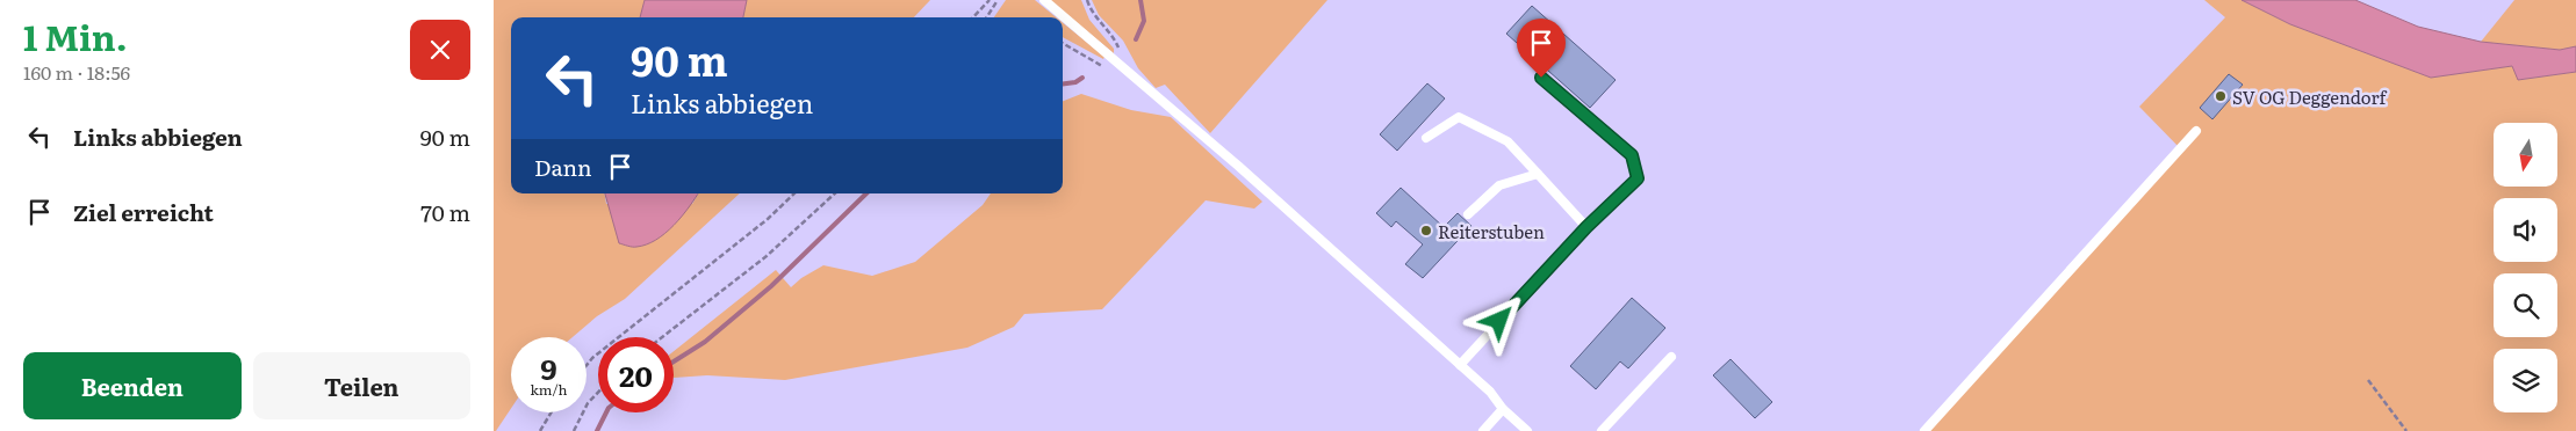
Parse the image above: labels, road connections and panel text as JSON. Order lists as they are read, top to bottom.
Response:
{
  "places": ["SV OG Deggendorf", "Reiterstuben"],
  "north": "bottom",
  "page": {
    "heading": ["1 Min.", "160 m · 18:56"],
    "turn": ["90 m", "Links abbiegen"],
    "list": [
      {
        "name": "Links abbiegen",
        "value": "90 m"
      },
      {
        "name": "Ziel erreicht",
        "value": "70 m"
      }
    ],
    "then": "Dann",
    "speed": "9 km/h",
    "limit": "20",
    "buttons": ["Beenden", "Teilen"]
  }
}
